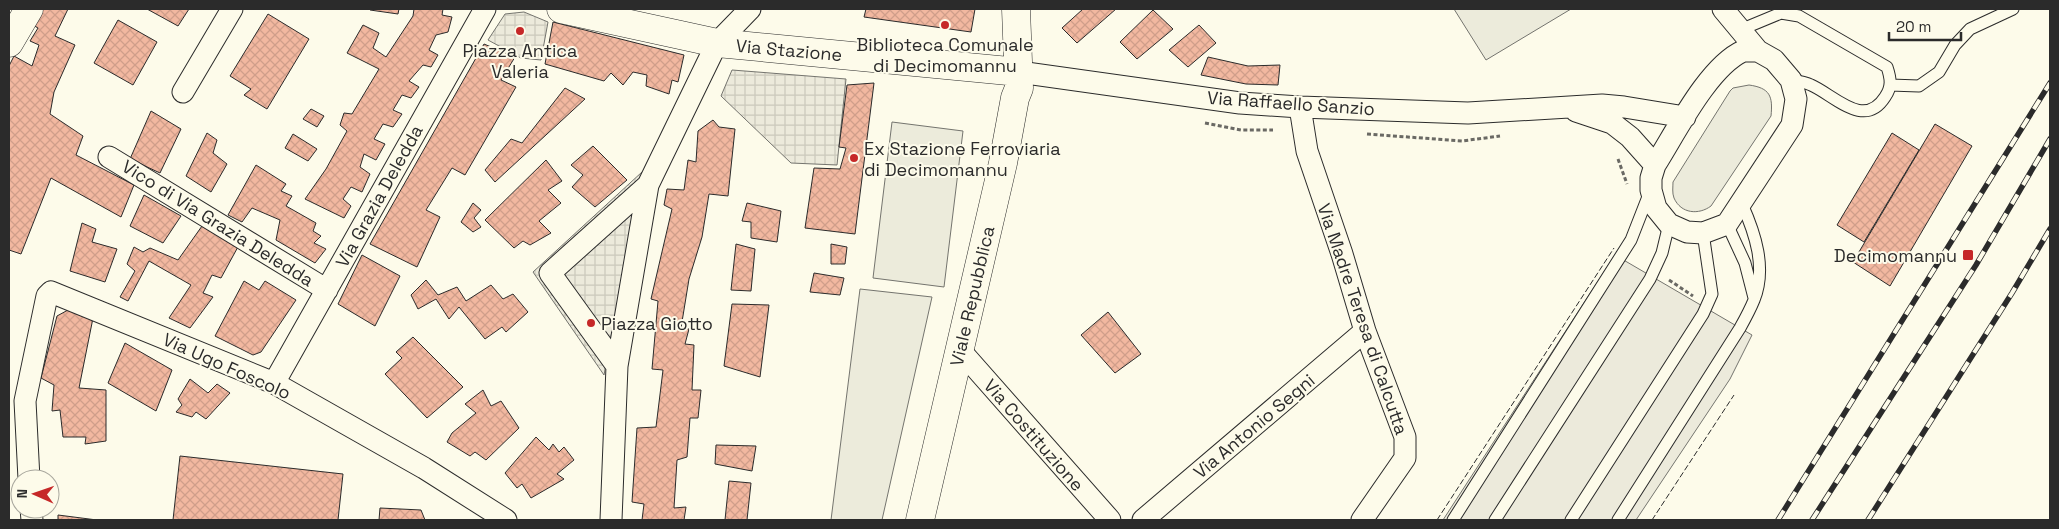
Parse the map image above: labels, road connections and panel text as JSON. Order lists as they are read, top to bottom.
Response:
{
  "streets": {
    "main road": ["Via Stazione", "Viale Repubblica"],
    "street": [
      "Via Raffaello Sanzio",
      "Via Grazia Deledda",
      "Vico di Via Grazia Deledda",
      "Via Madre Teresa di Calcutta",
      "Via Ugo Foscolo",
      "Via Antonio Segni",
      "Via Costituzione"
    ]
  },
  "crossings": [
    ["Via Stazione", "Via Raffaello Sanzio"],
    ["Via Stazione", "Viale Repubblica"],
    ["Via Raffaello Sanzio", "Viale Repubblica"],
    ["Via Raffaello Sanzio", "Via Madre Teresa di Calcutta"],
    ["Via Grazia Deledda", "Vico di Via Grazia Deledda"],
    ["Via Grazia Deledda", "Via Ugo Foscolo"],
    ["Viale Repubblica", "Via Costituzione"],
    ["Via Madre Teresa di Calcutta", "Via Antonio Segni"]
  ],
  "places": {
    "other": [
      "Biblioteca Comunale di Decimomannu",
      "Piazza Antica Valeria",
      "Ex Stazione Ferroviaria di Decimomannu",
      "Piazza Giotto"
    ],
    "transit": ["Decimomannu"]
  },
  "scale_bar": "20 m",
  "north": "left"
}
